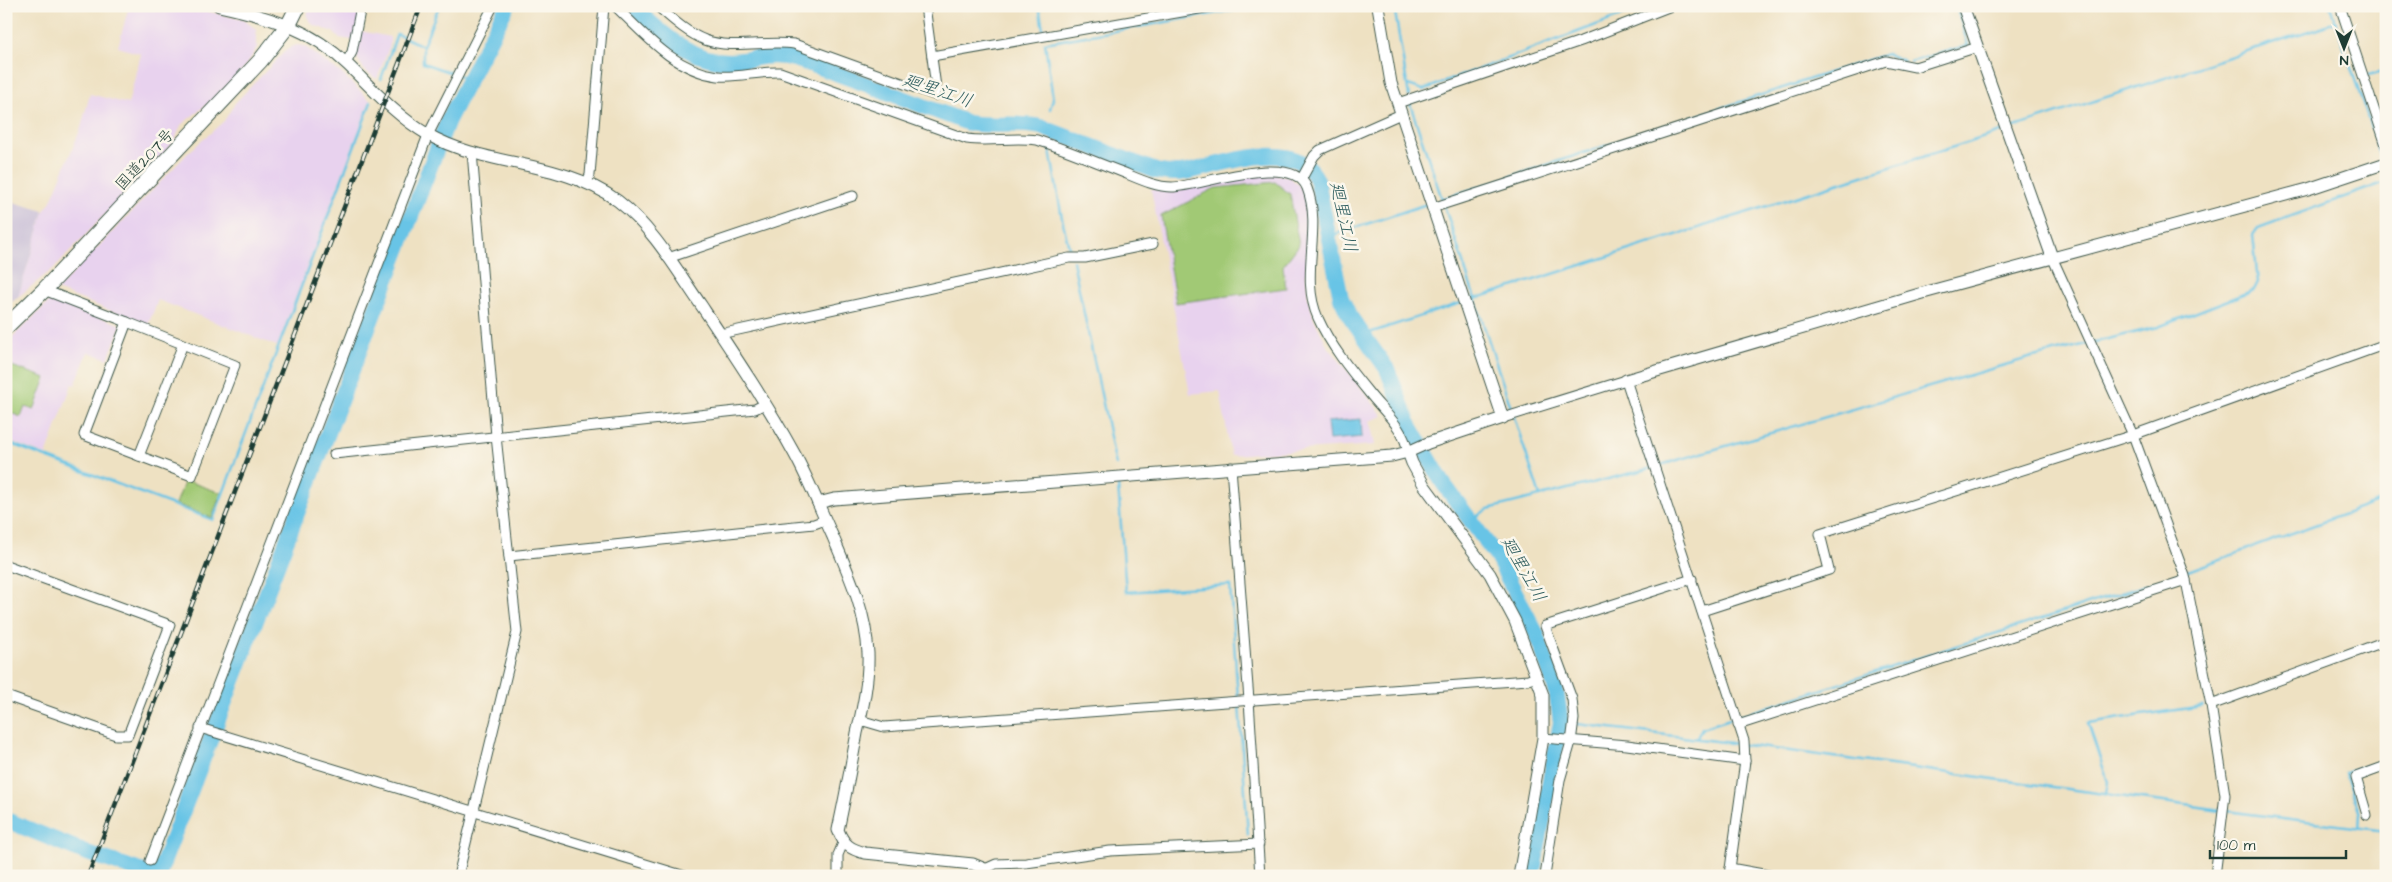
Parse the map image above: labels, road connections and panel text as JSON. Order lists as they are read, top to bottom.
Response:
{
  "streets": {
    "highway": ["国道207号"]
  },
  "water": ["廻里江川"],
  "scale_bar": "100 m",
  "north": "bottom"
}
